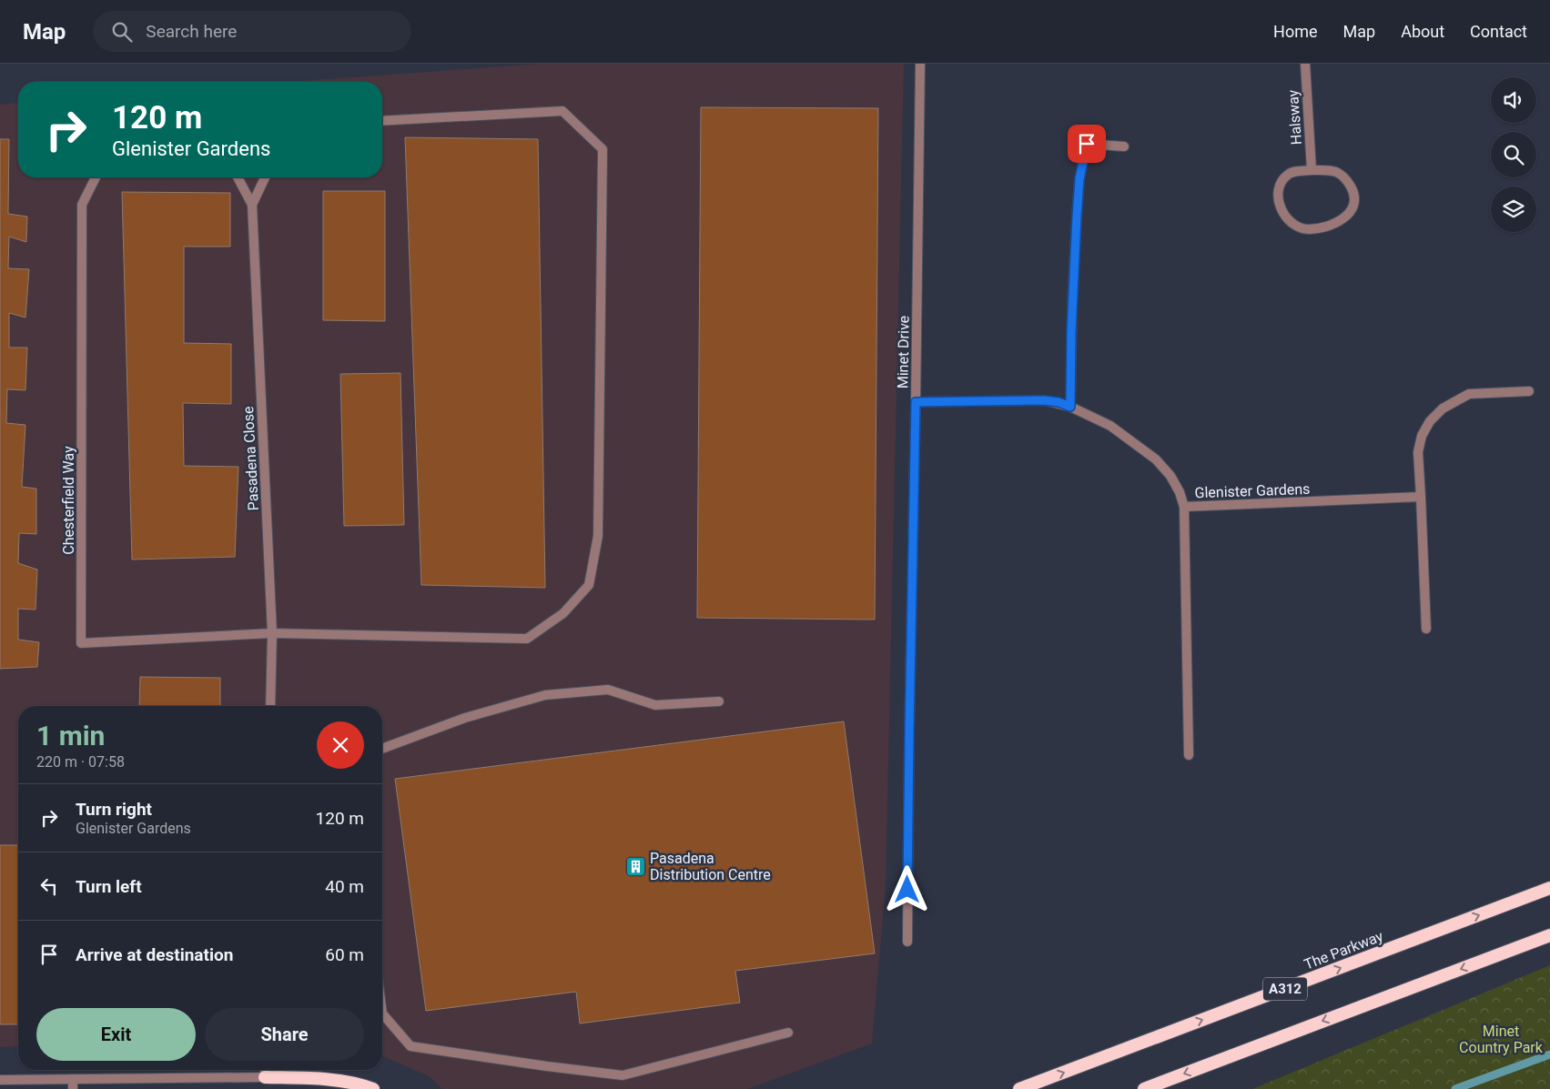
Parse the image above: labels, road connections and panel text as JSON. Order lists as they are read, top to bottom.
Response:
{
  "streets": {
    "highway": ["The Parkway", "A312"],
    "street": [
      "Halsway",
      "Minet Drive",
      "Pasadena Close",
      "Glenister Gardens",
      "Chesterfield Way"
    ]
  },
  "crossings": [
    ["Minet Drive", "Glenister Gardens"],
    ["Pasadena Close", "Chesterfield Way"]
  ],
  "parks": ["Minet Country Park"],
  "places": {
    "building": ["Pasadena Distribution Centre"]
  },
  "page": {
    "header": "Map",
    "search": "Search here",
    "nav": [
      "Home",
      "Map",
      "About",
      "Contact"
    ],
    "turn": ["120 m", "Glenister Gardens"],
    "heading": ["1 min", "220 m · 07:58"],
    "list": [
      {
        "name": "Turn right",
        "note": "Glenister Gardens",
        "value": "120 m"
      },
      {
        "name": "Turn left",
        "value": "40 m"
      },
      {
        "name": "Arrive at destination",
        "value": "60 m"
      }
    ],
    "buttons": ["Exit", "Share"]
  }
}
